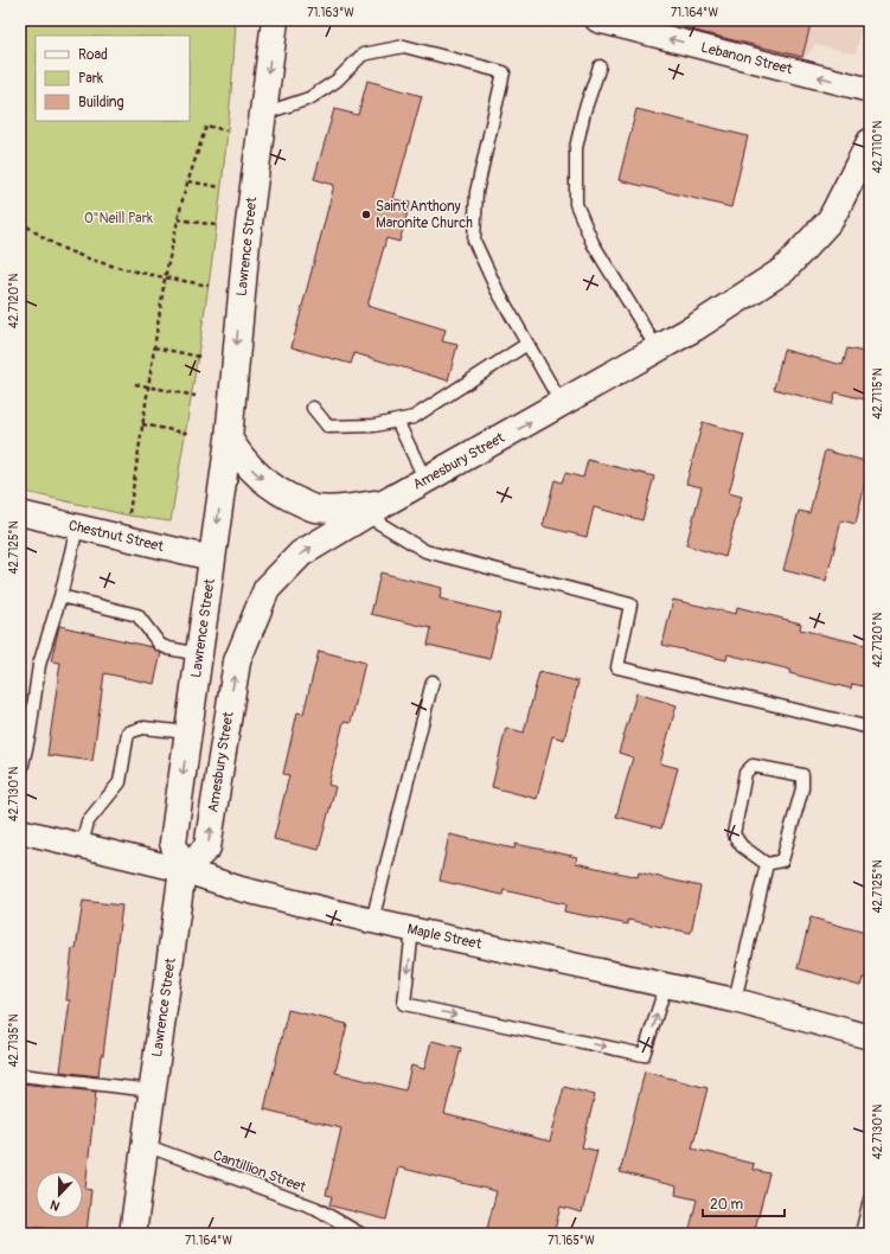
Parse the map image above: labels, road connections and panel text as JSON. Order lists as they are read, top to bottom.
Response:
{
  "streets": {
    "main road": ["Lawrence Street", "Amesbury Street"],
    "street": ["Lebanon Street", "Chestnut Street", "Maple Street"],
    "lane": ["Cantillion Street"]
  },
  "crossings": [
    ["Lawrence Street", "Amesbury Street"],
    ["Lawrence Street", "Chestnut Street"],
    ["Lawrence Street", "Maple Street"],
    ["Lawrence Street", "Cantillion Street"],
    ["Amesbury Street", "Maple Street"]
  ],
  "one_way": ["Lebanon Street", "Lawrence Street", "Amesbury Street"],
  "parks": ["O\"Neill Park"],
  "places": ["Saint Anthony Maronite Church"],
  "legend": ["Road", "Park", "Building"],
  "scale_bar": "20 m",
  "north": "bottom",
  "coordinates": [
    "71.163°W",
    "71.164°W",
    "42.7110°N",
    "42.7120°N",
    "42.7115°N",
    "42.7125°N",
    "42.7130°N",
    "42.7135°N",
    "71.165°W"
  ]
}
